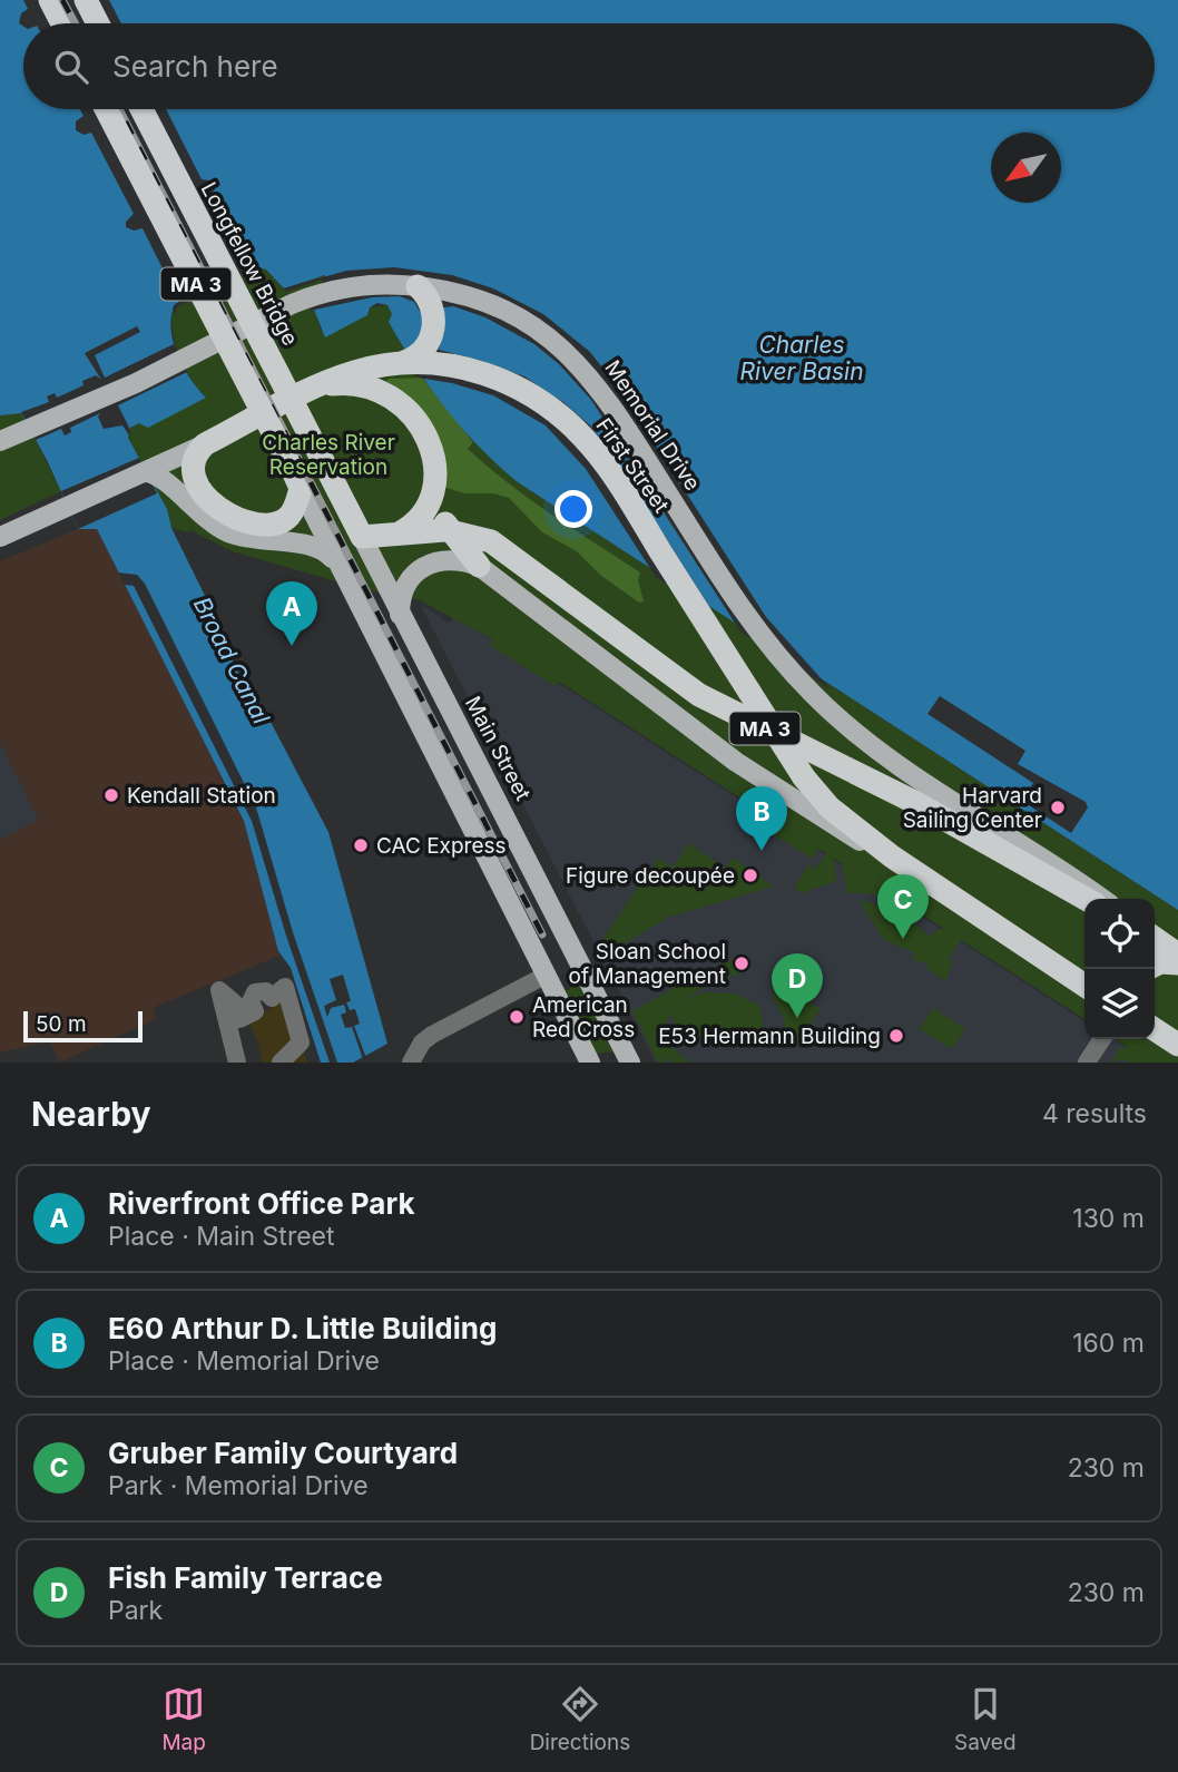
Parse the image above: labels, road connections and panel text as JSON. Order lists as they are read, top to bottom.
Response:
{
  "streets": {
    "highway": [
      "Longfellow Bridge",
      "MA 3",
      "First Street",
      "Main Street"
    ],
    "main road": ["Memorial Drive"]
  },
  "crossings": [
    ["Longfellow Bridge", "Main Street"],
    ["MA 3", "First Street"],
    ["MA 3", "Main Street"]
  ],
  "water": ["Charles River Basin", "Broad Canal"],
  "parks": ["Charles River Reservation"],
  "places": [
    "Kendall Station",
    "Harvard Sailing Center",
    "CAC Express",
    "Figure decoupée",
    "Sloan School of Management",
    "American Red Cross",
    "E53 Hermann Building"
  ],
  "scale_bar": "50 m",
  "north": "bottom left",
  "page": {
    "search": "Search here",
    "pins": [
      "A",
      "B",
      "C",
      "D"
    ],
    "scale": "50 m",
    "heading": ["Nearby", "4 results"],
    "list": [
      {
        "mark": "A",
        "name": "Riverfront Office Park",
        "note": "Place · Main Street",
        "value": "130 m"
      },
      {
        "mark": "B",
        "name": "E60 Arthur D. Little Building",
        "note": "Place · Memorial Drive",
        "value": "160 m"
      },
      {
        "mark": "C",
        "name": "Gruber Family Courtyard",
        "note": "Park · Memorial Drive",
        "value": "230 m"
      },
      {
        "mark": "D",
        "name": "Fish Family Terrace",
        "note": "Park",
        "value": "230 m"
      }
    ],
    "nav": ["Map", "Directions", "Saved"]
  }
}
